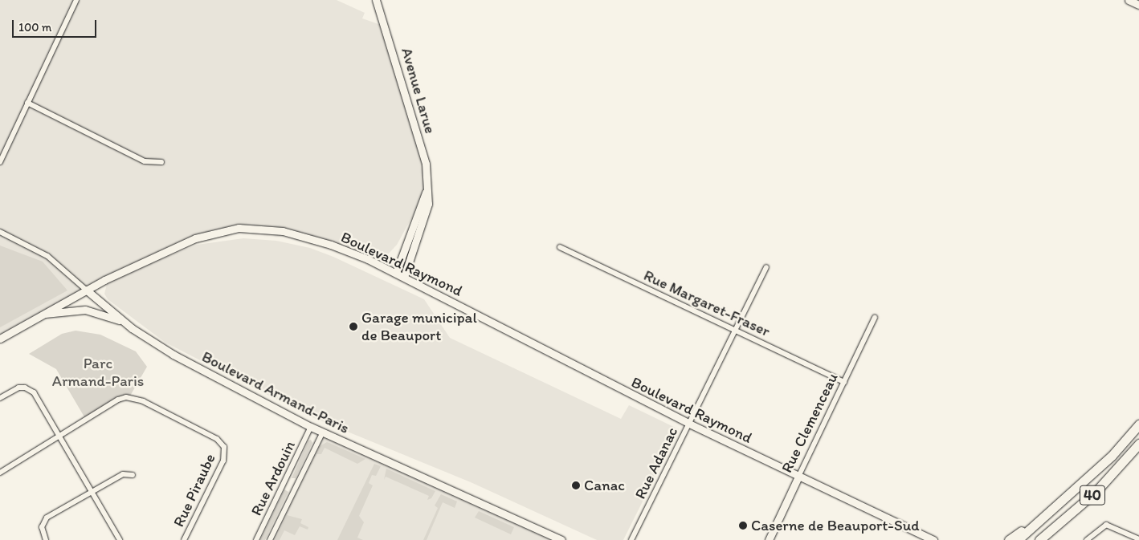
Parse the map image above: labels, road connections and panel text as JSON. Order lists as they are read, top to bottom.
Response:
{
  "streets": {
    "highway": ["40"],
    "street": [
      "Avenue Larue",
      "Boulevard Raymond",
      "Rue Margaret-Fraser",
      "Boulevard Armand-Paris",
      "Rue Clemenceau",
      "Rue Adanac",
      "Rue Ardouin",
      "Rue Piraube"
    ]
  },
  "crossings": [
    ["Avenue Larue", "Boulevard Raymond"],
    ["Boulevard Raymond", "Boulevard Armand-Paris"],
    ["Boulevard Raymond", "Rue Clemenceau"],
    ["Boulevard Raymond", "Rue Adanac"],
    ["Rue Margaret-Fraser", "Rue Clemenceau"],
    ["Rue Margaret-Fraser", "Rue Adanac"],
    ["Boulevard Armand-Paris", "Rue Ardouin"]
  ],
  "parks": ["Parc Armand-Paris"],
  "places": ["Garage municipal de Beauport", "Canac", "Caserne de Beauport-Sud"],
  "scale_bar": "100 m"
}
